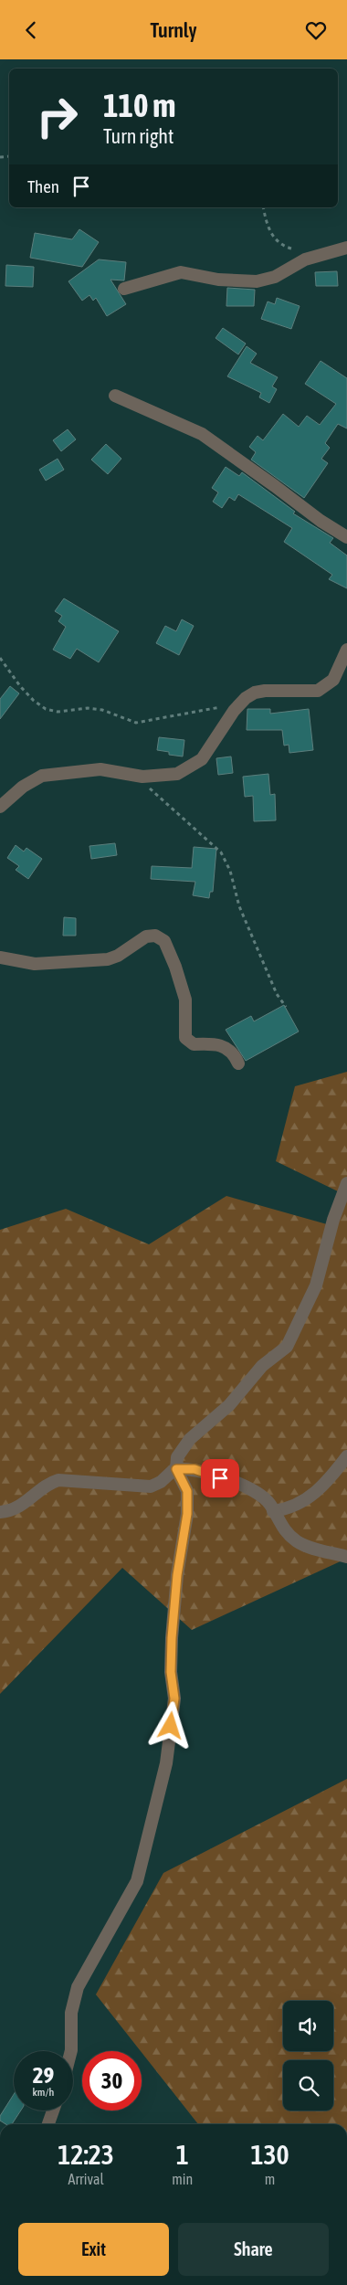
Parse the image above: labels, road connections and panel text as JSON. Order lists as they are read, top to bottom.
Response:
{
  "page": {
    "header": "Turnly",
    "turn": ["110 m", "Turn right"],
    "then": "Then",
    "speed": "29 km/h",
    "limit": "30",
    "eta": [
      "12:23",
      "Arrival",
      "1",
      "min",
      "130",
      "m"
    ],
    "buttons": ["Exit", "Share"]
  }
}
